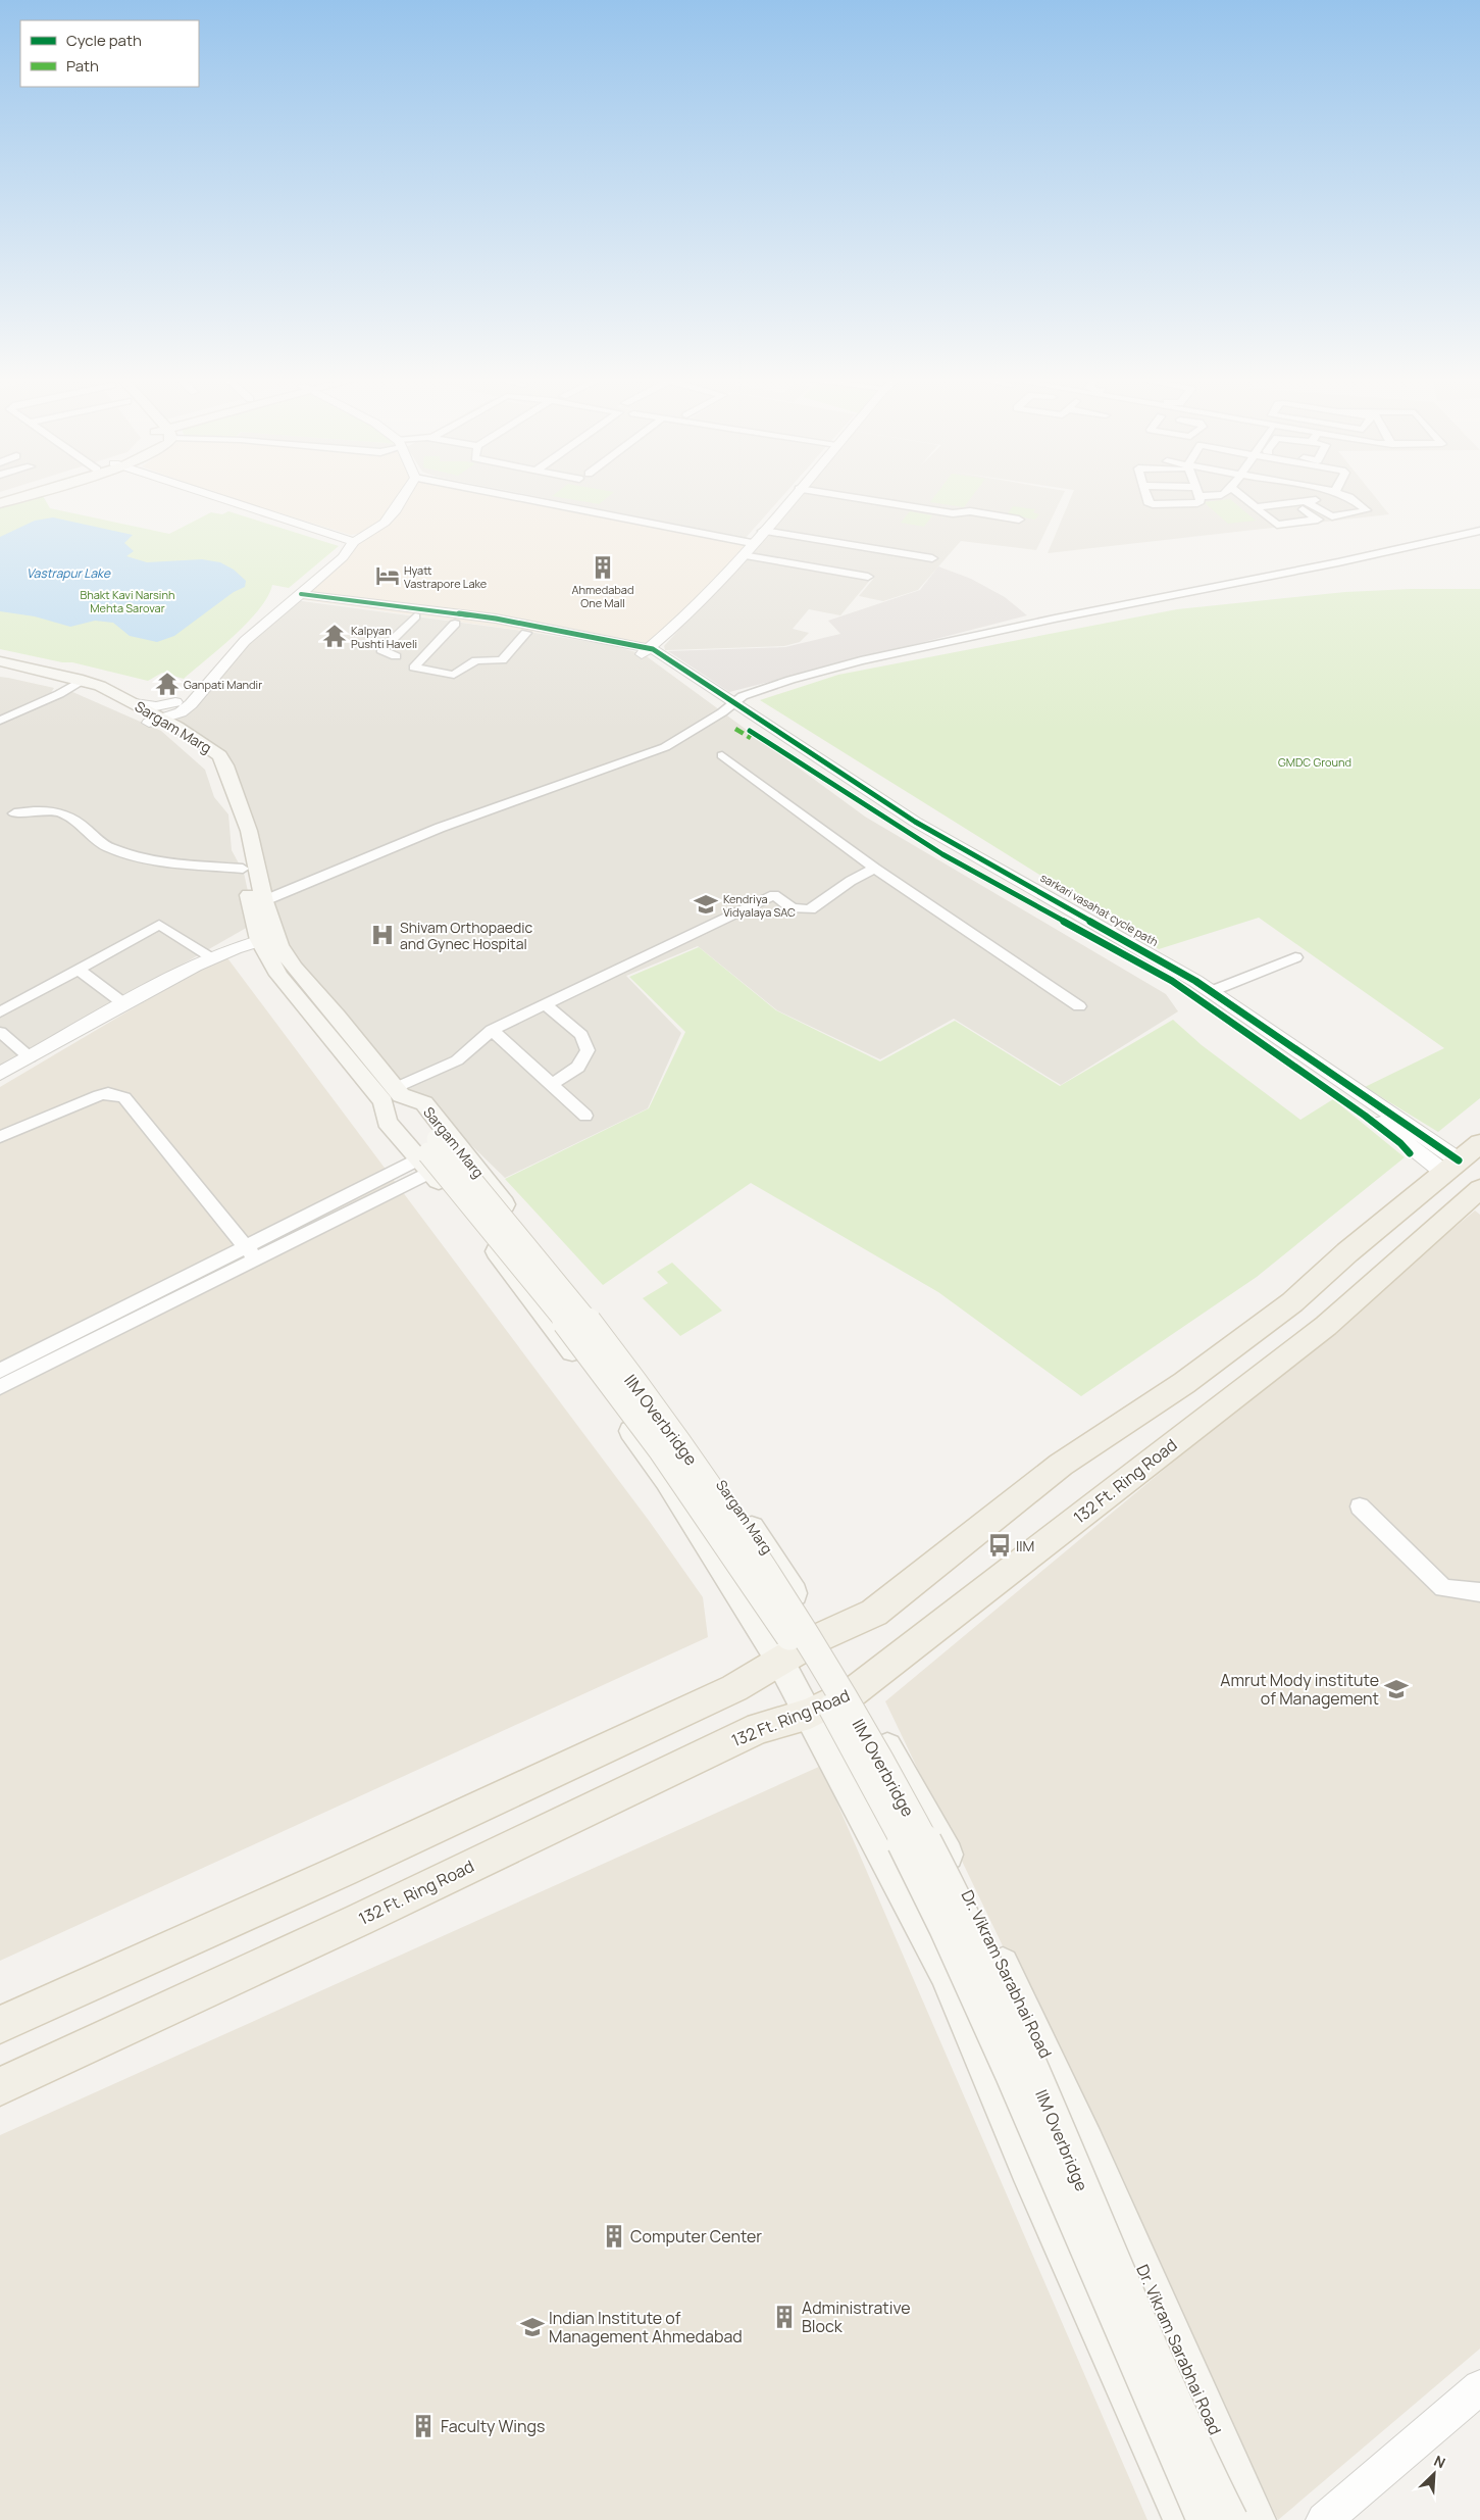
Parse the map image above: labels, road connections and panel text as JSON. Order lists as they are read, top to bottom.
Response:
{
  "streets": {
    "main road": [
      "Sargam Marg",
      "IIM Overbridge",
      "132 Ft. Ring Road",
      "Dr. Vikram Sarabhai Road"
    ],
    "cycle path": ["sarkari vasahat cycle path"]
  },
  "crossings": [
    ["Sargam Marg", "IIM Overbridge"],
    ["Sargam Marg", "Dr. Vikram Sarabhai Road"],
    ["132 Ft. Ring Road", "Dr. Vikram Sarabhai Road"]
  ],
  "water": ["Vastrapur Lake"],
  "parks": ["Bhakt Kavi Narsinh Mehta Sarovar", "GMDC Ground"],
  "places": {
    "building": [
      "Ahmedabad One Mall",
      "Computer Center",
      "Administrative Block",
      "Faculty Wings"
    ],
    "hotel": ["Hyatt Vastrapore Lake"],
    "temple": ["Kalpyan Pushti Haveli", "Ganpati Mandir"],
    "school or university": ["Kendriya Vidyalaya SAC", "Amrut Mody institute of Management", "Indian Institute of Management Ahmedabad"],
    "hospital": ["Shivam Orthopaedic and Gynec Hospital"],
    "bus stop": ["IIM"]
  },
  "legend": ["Cycle path", "Path"],
  "north": "top right"
}
